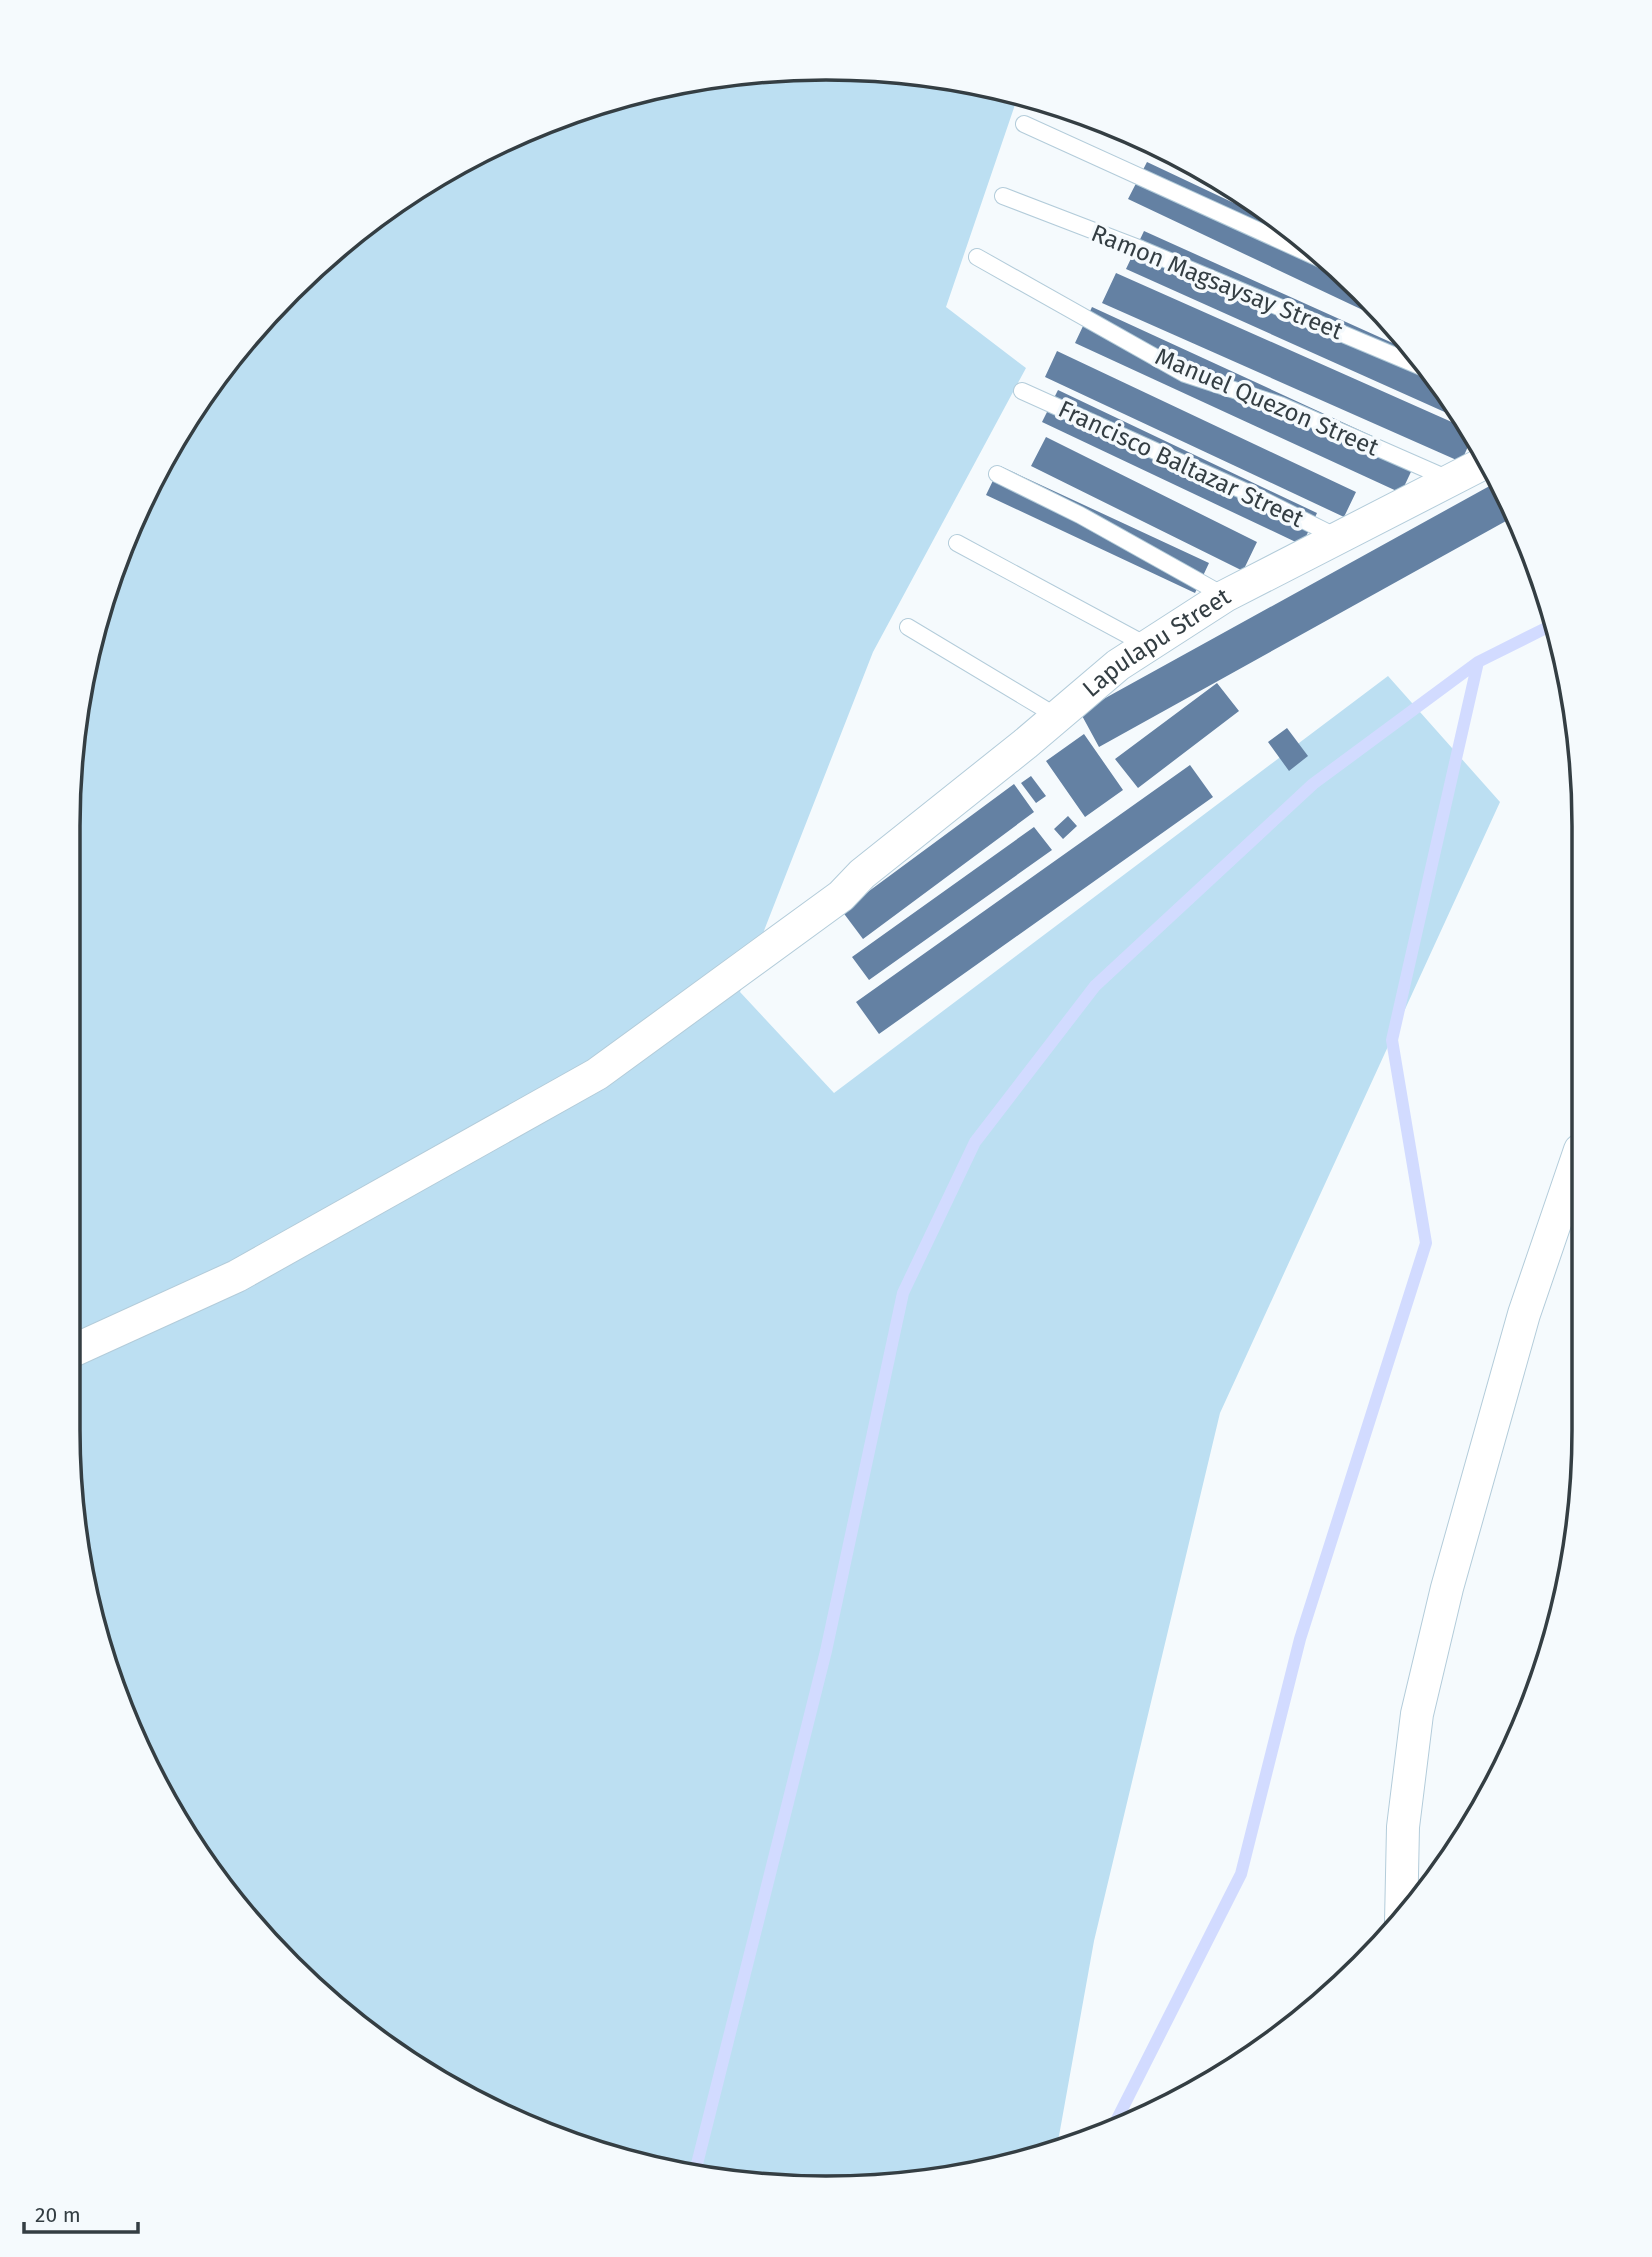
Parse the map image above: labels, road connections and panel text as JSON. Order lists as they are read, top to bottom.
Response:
{
  "streets": {
    "street": ["Lapulapu Street"],
    "lane": ["Ramon Magsaysay Street", "Manuel Quezon Street", "Francisco Baltazar Street"]
  },
  "crossings": [
    ["Manuel Quezon Street", "Lapulapu Street"],
    ["Francisco Baltazar Street", "Lapulapu Street"]
  ],
  "scale_bar": "20 m"
}
